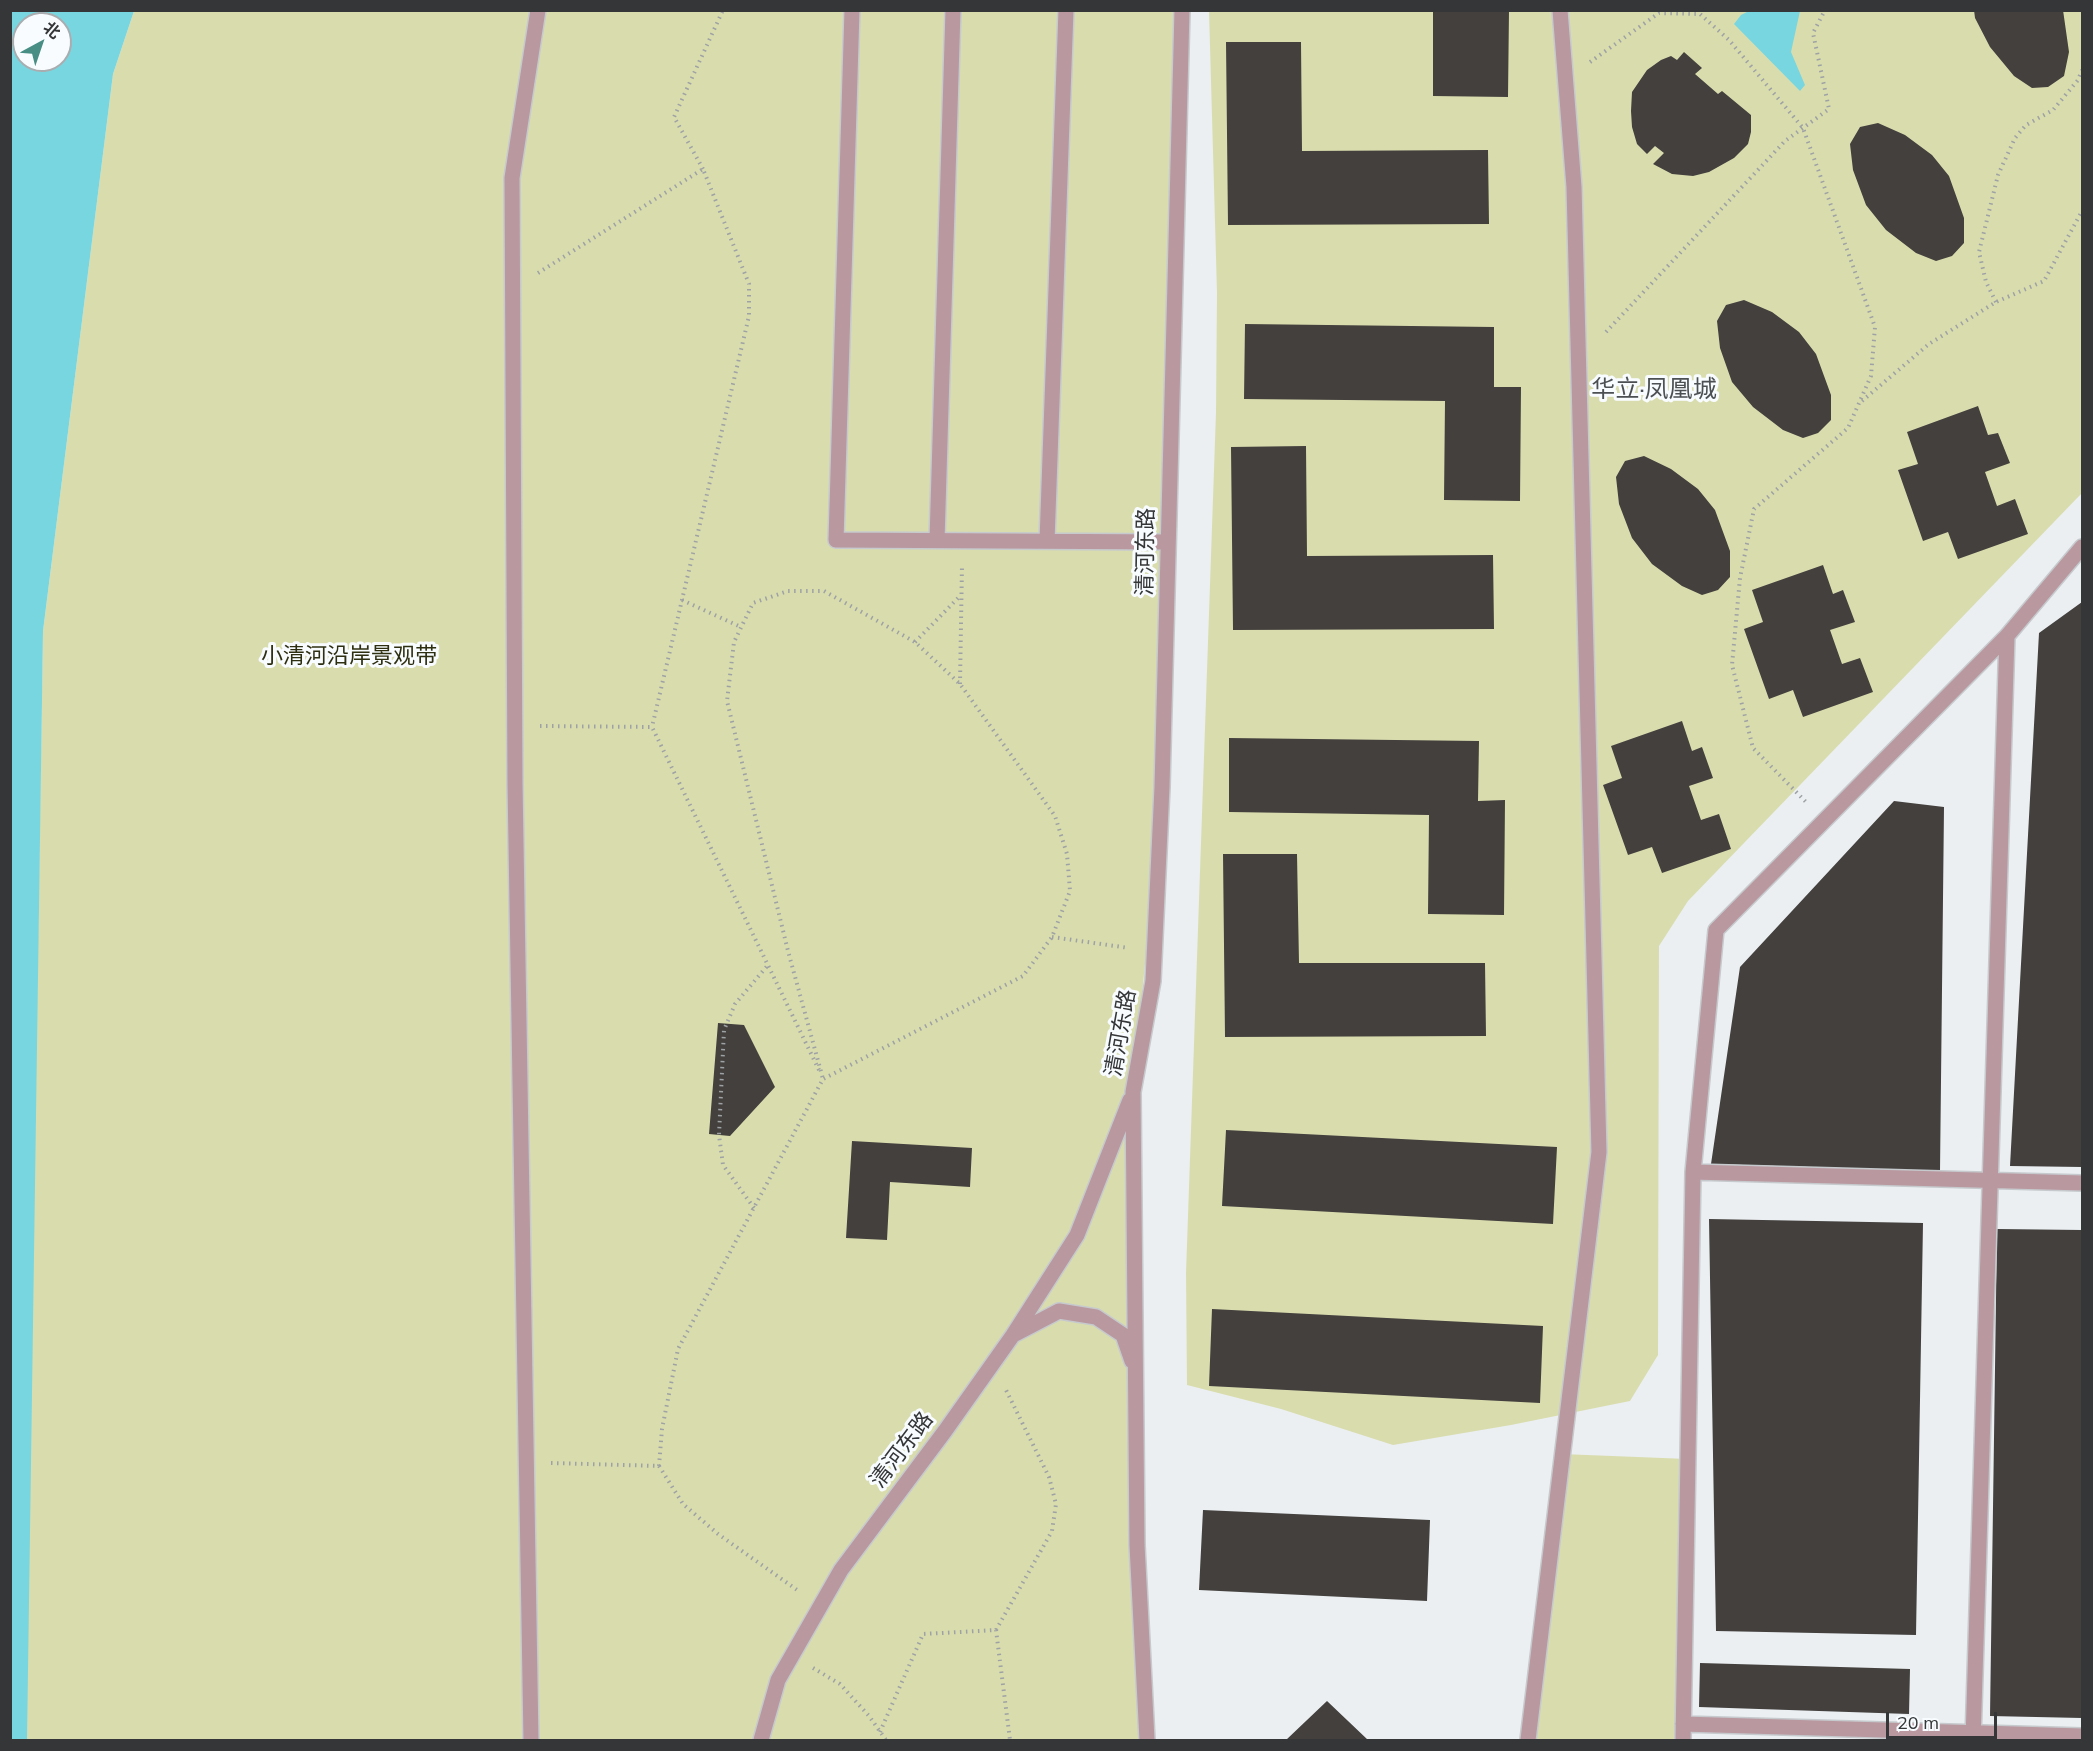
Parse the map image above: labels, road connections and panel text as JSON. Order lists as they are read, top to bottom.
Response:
{
  "streets": {
    "street": ["清河东路"]
  },
  "districts": ["华立·凤凰城"],
  "parks": ["小清河沿岸景观带"],
  "scale_bar": "20 m",
  "north": "top right"
}
